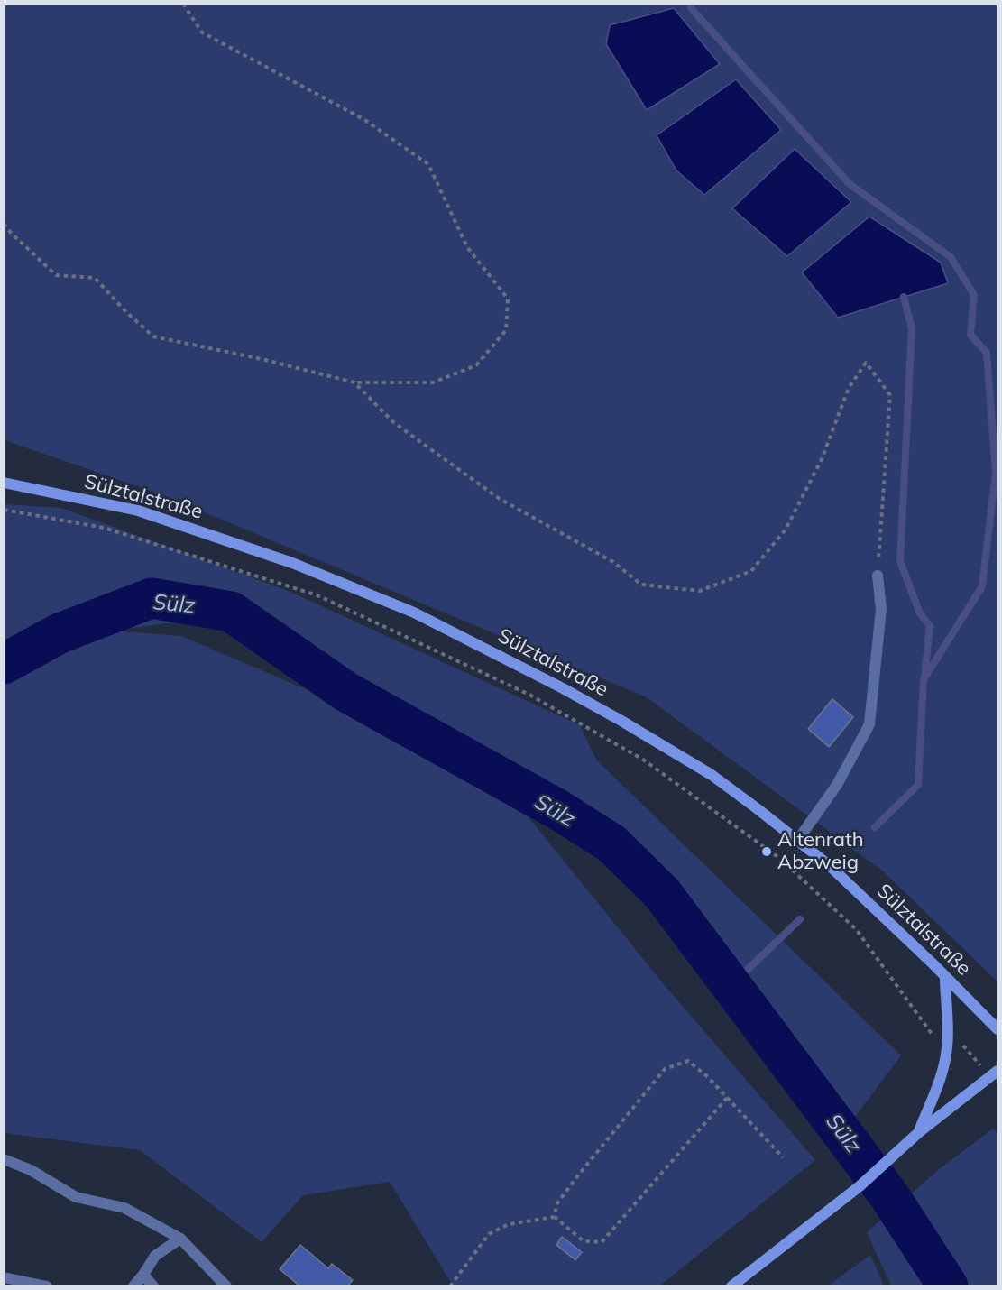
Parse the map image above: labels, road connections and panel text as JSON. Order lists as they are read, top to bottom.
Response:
{
  "streets": {
    "main road": ["Sülztalstraße"]
  },
  "water": ["Sülz"],
  "places": ["Altenrath Abzweig"]
}
